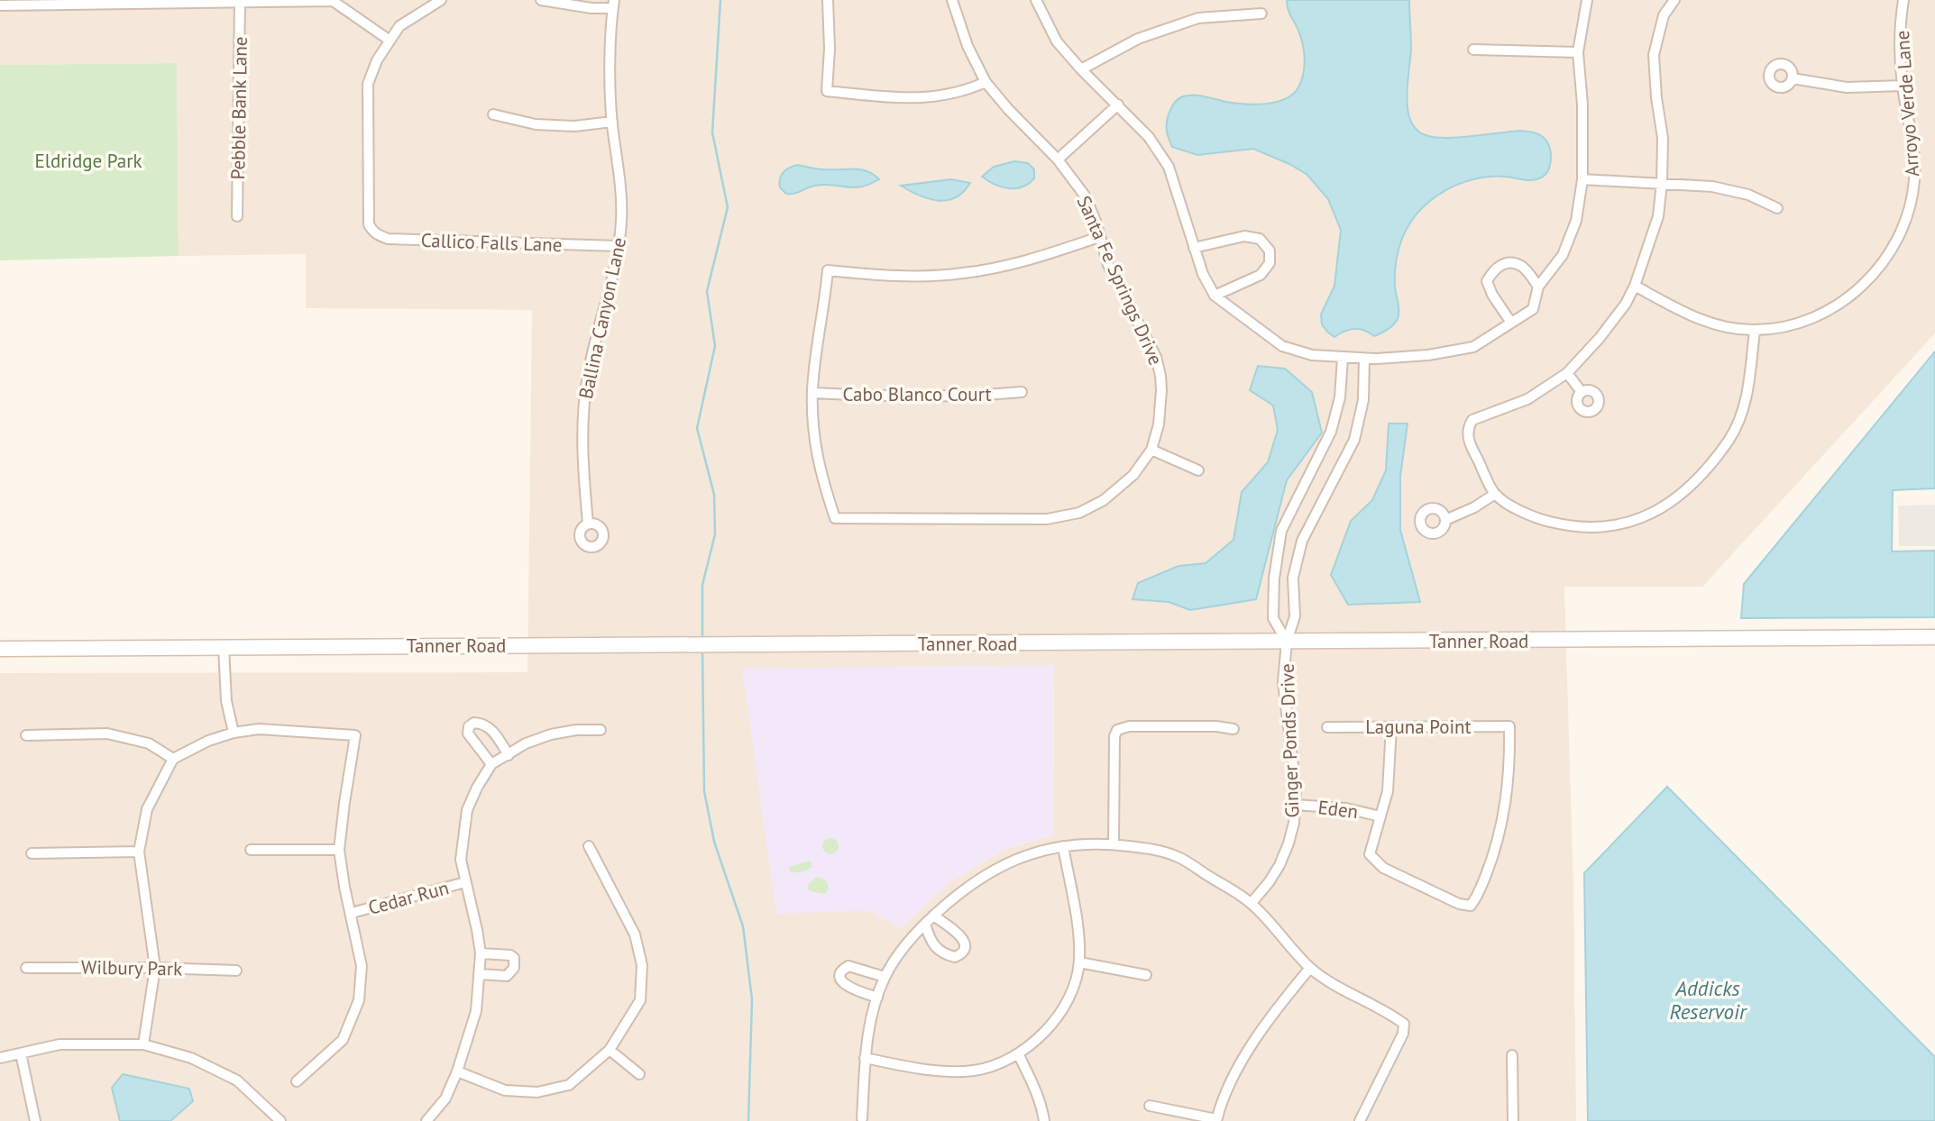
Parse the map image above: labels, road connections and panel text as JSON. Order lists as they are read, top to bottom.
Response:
{
  "streets": {
    "main road": ["Tanner Road"],
    "street": [
      "Arroyo Verde Lane",
      "Pebble Bank Lane",
      "Callico Falls Lane",
      "Santa Fe Springs Drive",
      "Ballina Canyon Lane",
      "Cabo Blanco Court",
      "Laguna Point",
      "Ginger Ponds Drive",
      "Eden",
      "Cedar Run",
      "Wilbury Park"
    ]
  },
  "crossings": [
    ["Callico Falls Lane", "Ballina Canyon Lane"],
    ["Santa Fe Springs Drive", "Cabo Blanco Court"],
    ["Tanner Road", "Ginger Ponds Drive"],
    ["Laguna Point", "Eden"],
    ["Ginger Ponds Drive", "Eden"]
  ],
  "water": ["Addicks Reservoir"],
  "parks": ["Eldridge Park"]
}
